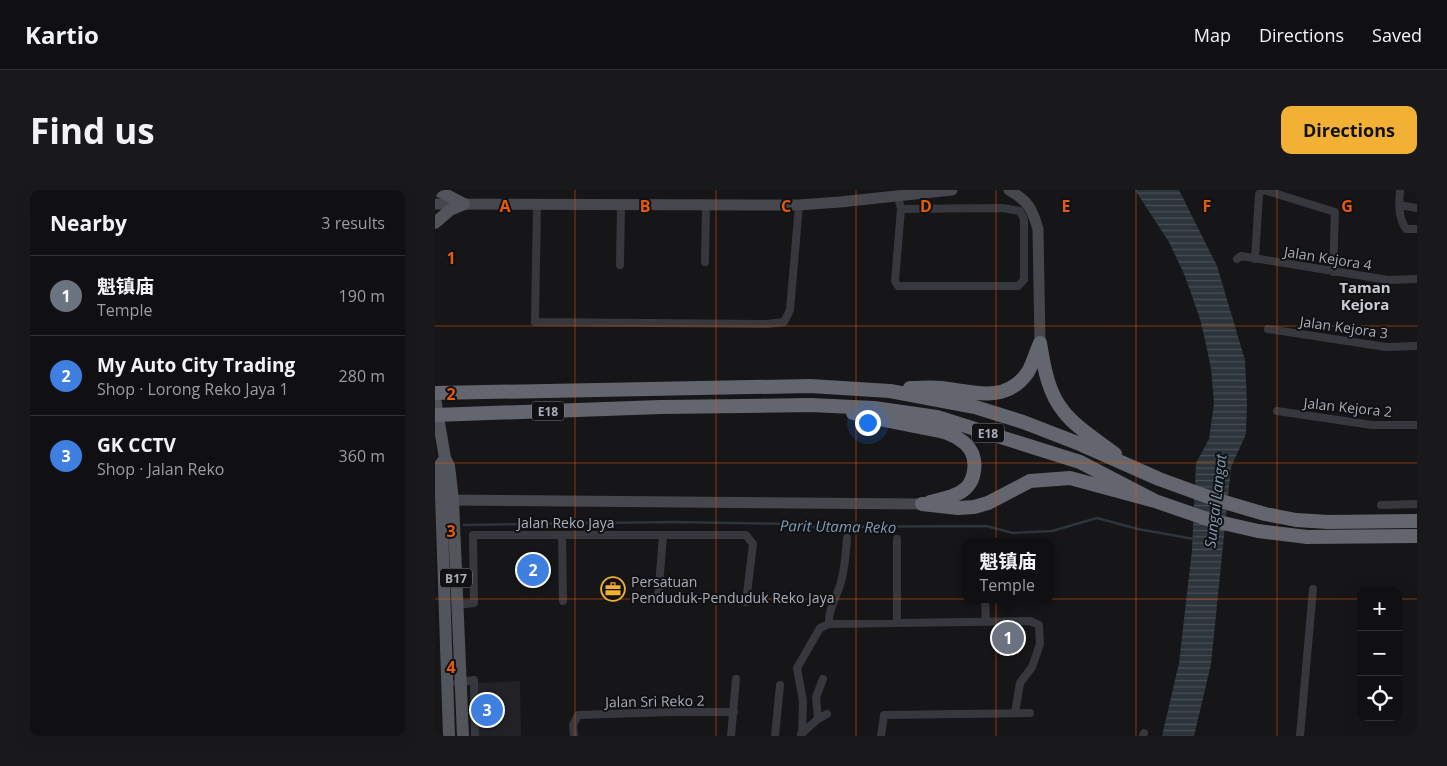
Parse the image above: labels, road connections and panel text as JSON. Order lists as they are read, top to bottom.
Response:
{
  "streets": {
    "highway": ["E18"],
    "main road": ["B17"],
    "street": [
      "Jalan Kejora 4",
      "Jalan Kejora 3",
      "Jalan Kejora 2",
      "Jalan Reko Jaya",
      "Jalan Sri Reko 2"
    ]
  },
  "crossings": [
    ["Jalan Reko Jaya", "B17"]
  ],
  "districts": ["Taman Kejora"],
  "water": ["Sungai Langat", "Parit Utama Reko"],
  "places": {
    "office": ["Persatuan Penduduk-Penduduk Reko Jaya"]
  },
  "page": {
    "header": "Kartio",
    "nav": ["Map", "Directions", "Saved"],
    "buttons": "Directions",
    "title": "Find us",
    "heading": ["Nearby", "3 results"],
    "list": [
      {
        "mark": "1",
        "name": "魁镇庙",
        "note": "Temple",
        "value": "190 m"
      },
      {
        "mark": "2",
        "name": "My Auto City Trading",
        "note": "Shop · Lorong Reko Jaya 1",
        "value": "280 m"
      },
      {
        "mark": "3",
        "name": "GK CCTV",
        "note": "Shop · Jalan Reko",
        "value": "360 m"
      }
    ],
    "popup": ["魁镇庙", "Temple"],
    "pins": ["2", "1", "3"],
    "map_buttons": ["+", "−"]
  },
  "grid": {
    "columns": [
      "A",
      "B",
      "C",
      "D",
      "E",
      "F",
      "G"
    ],
    "rows": [
      "1",
      "2",
      "3",
      "4"
    ]
  }
}
